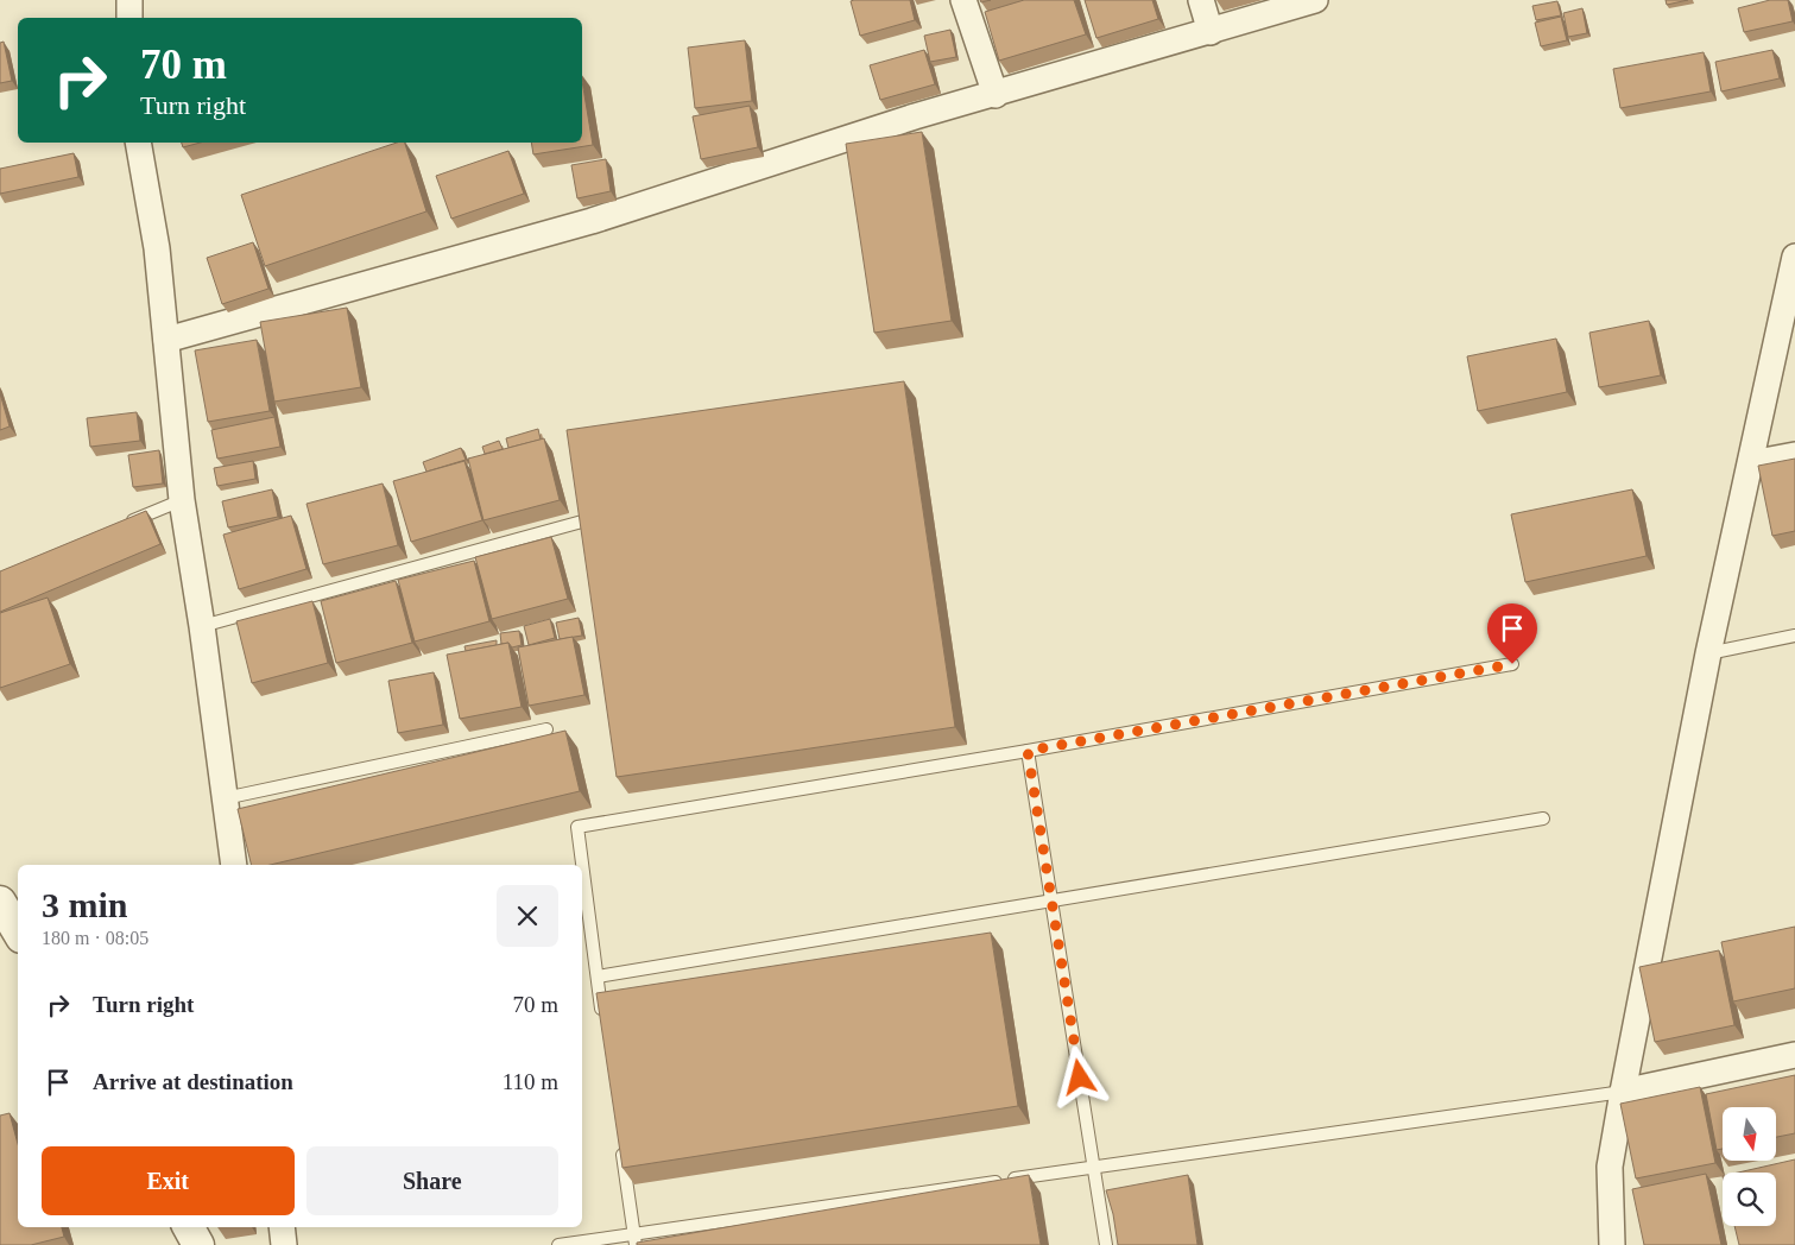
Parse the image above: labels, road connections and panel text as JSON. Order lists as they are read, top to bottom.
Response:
{
  "north": "bottom",
  "page": {
    "turn": ["70 m", "Turn right"],
    "heading": ["3 min", "180 m · 08:05"],
    "list": [
      {
        "name": "Turn right",
        "value": "70 m"
      },
      {
        "name": "Arrive at destination",
        "value": "110 m"
      }
    ],
    "buttons": ["Exit", "Share"]
  }
}
